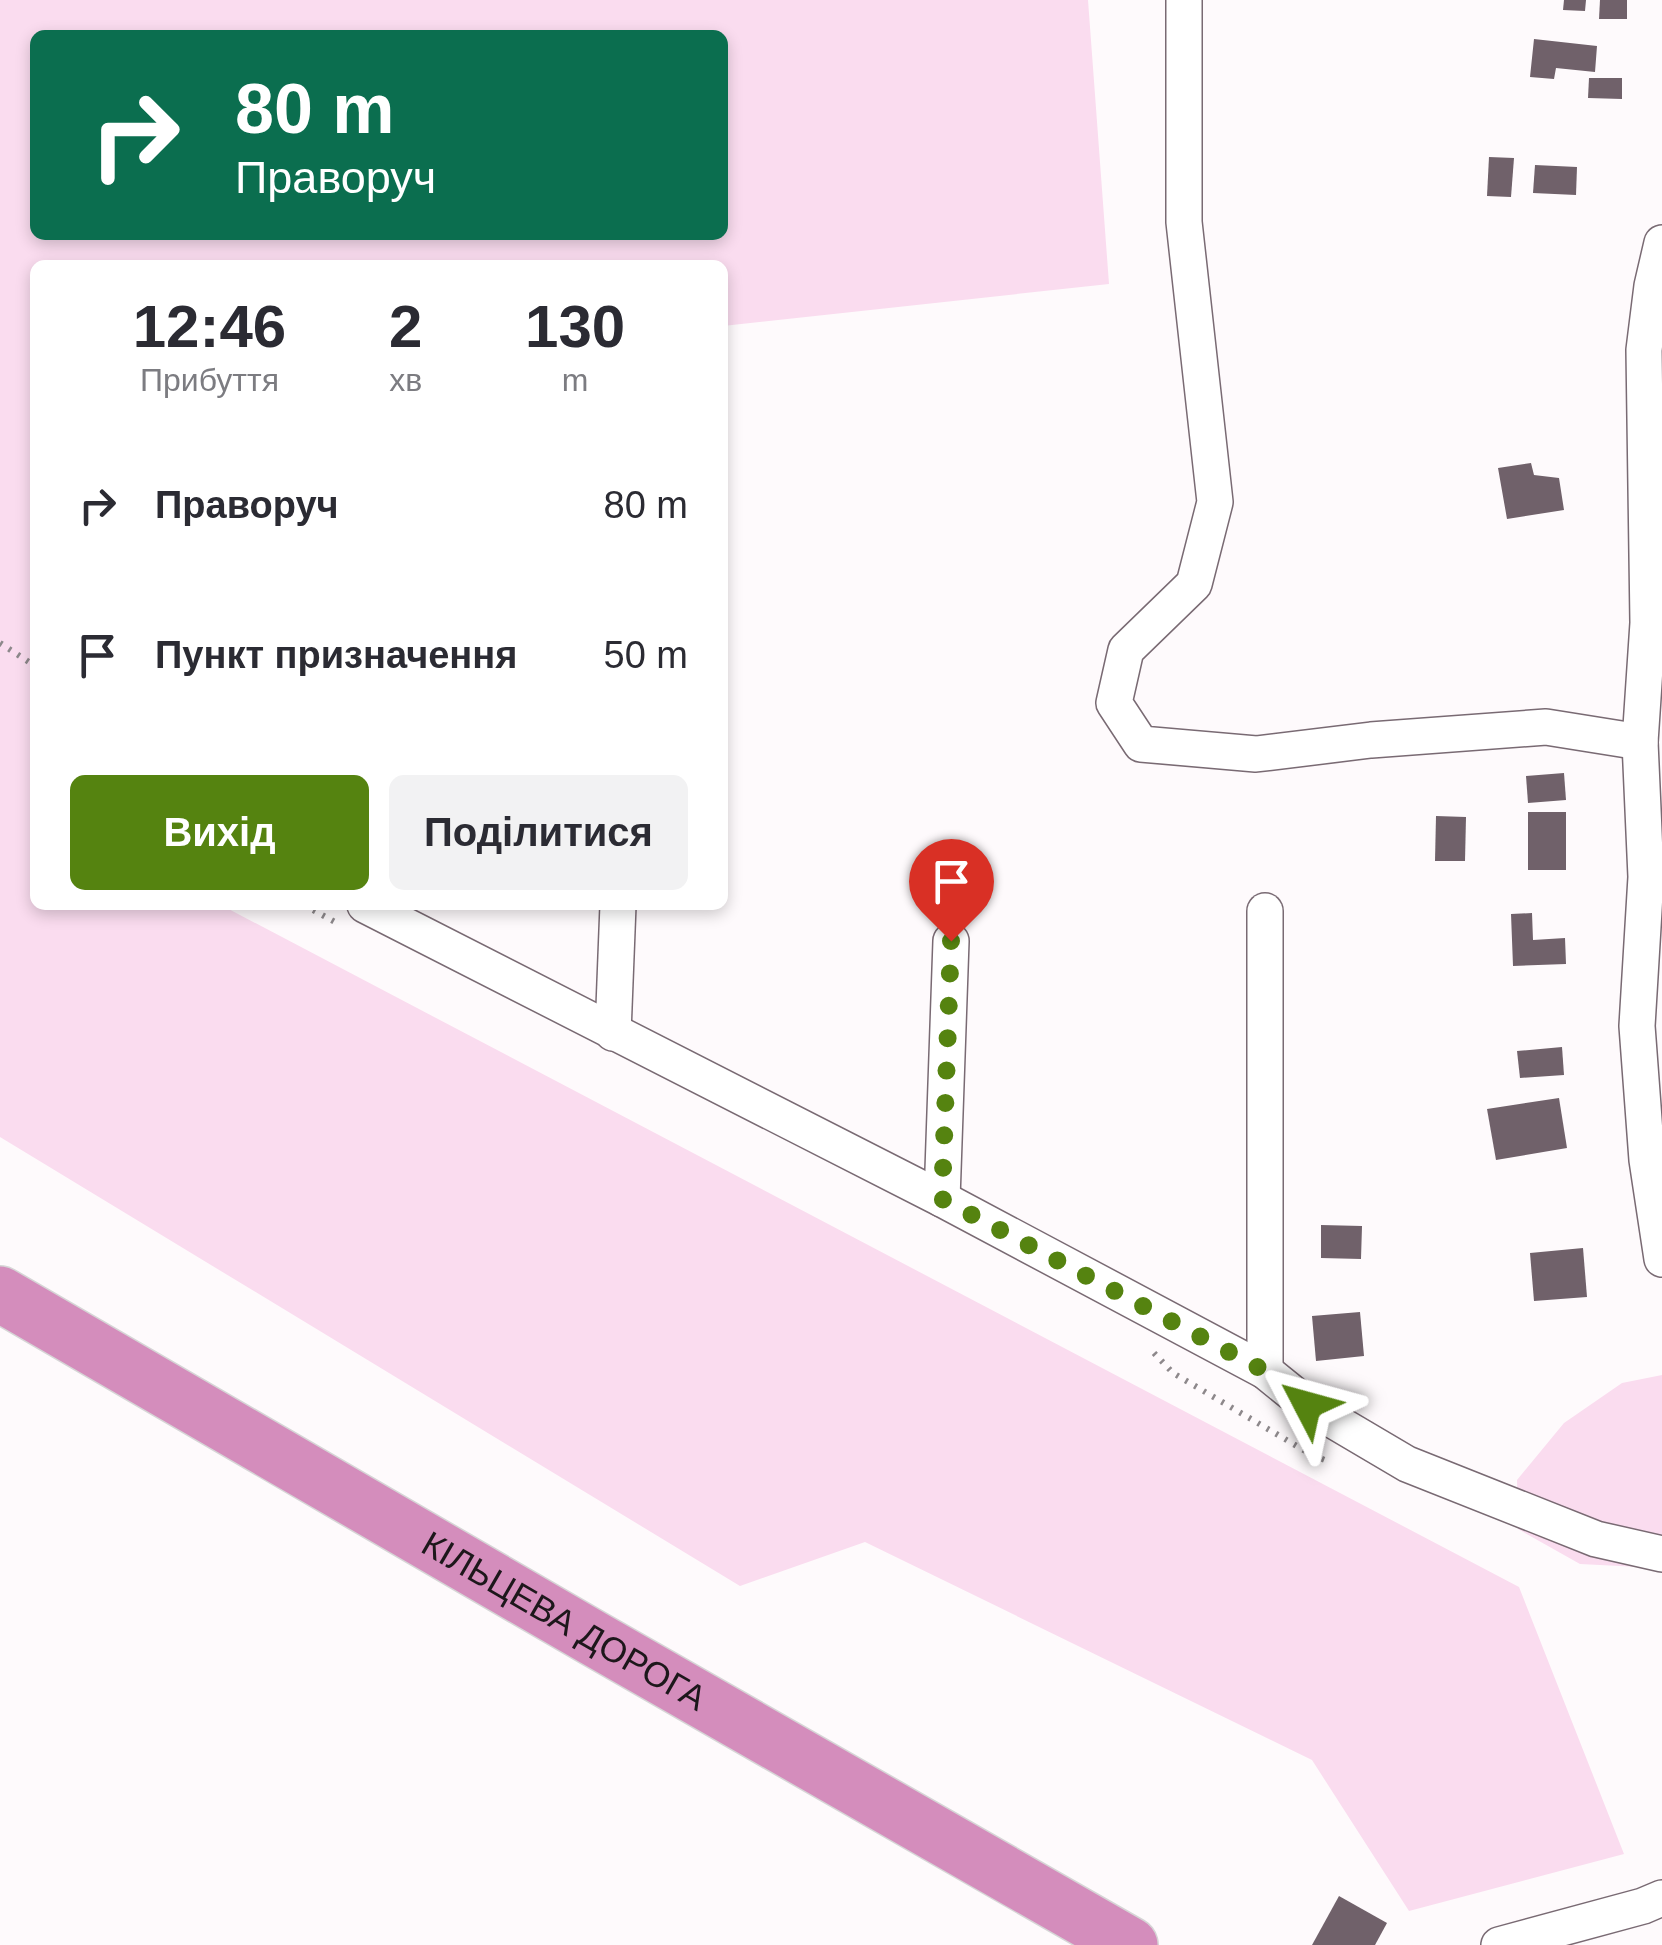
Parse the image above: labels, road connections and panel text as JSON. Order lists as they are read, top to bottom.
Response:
{
  "streets": {
    "highway": ["КІЛЬЦЕВА ДОРОГА"]
  },
  "page": {
    "turn": ["80 m", "Праворуч"],
    "eta": [
      "12:46",
      "Прибуття",
      "2",
      "хв",
      "130",
      "m"
    ],
    "list": [
      {
        "name": "Праворуч",
        "value": "80 m"
      },
      {
        "name": "Пункт призначення",
        "value": "50 m"
      }
    ],
    "buttons": ["Вихід", "Поділитися"]
  }
}
